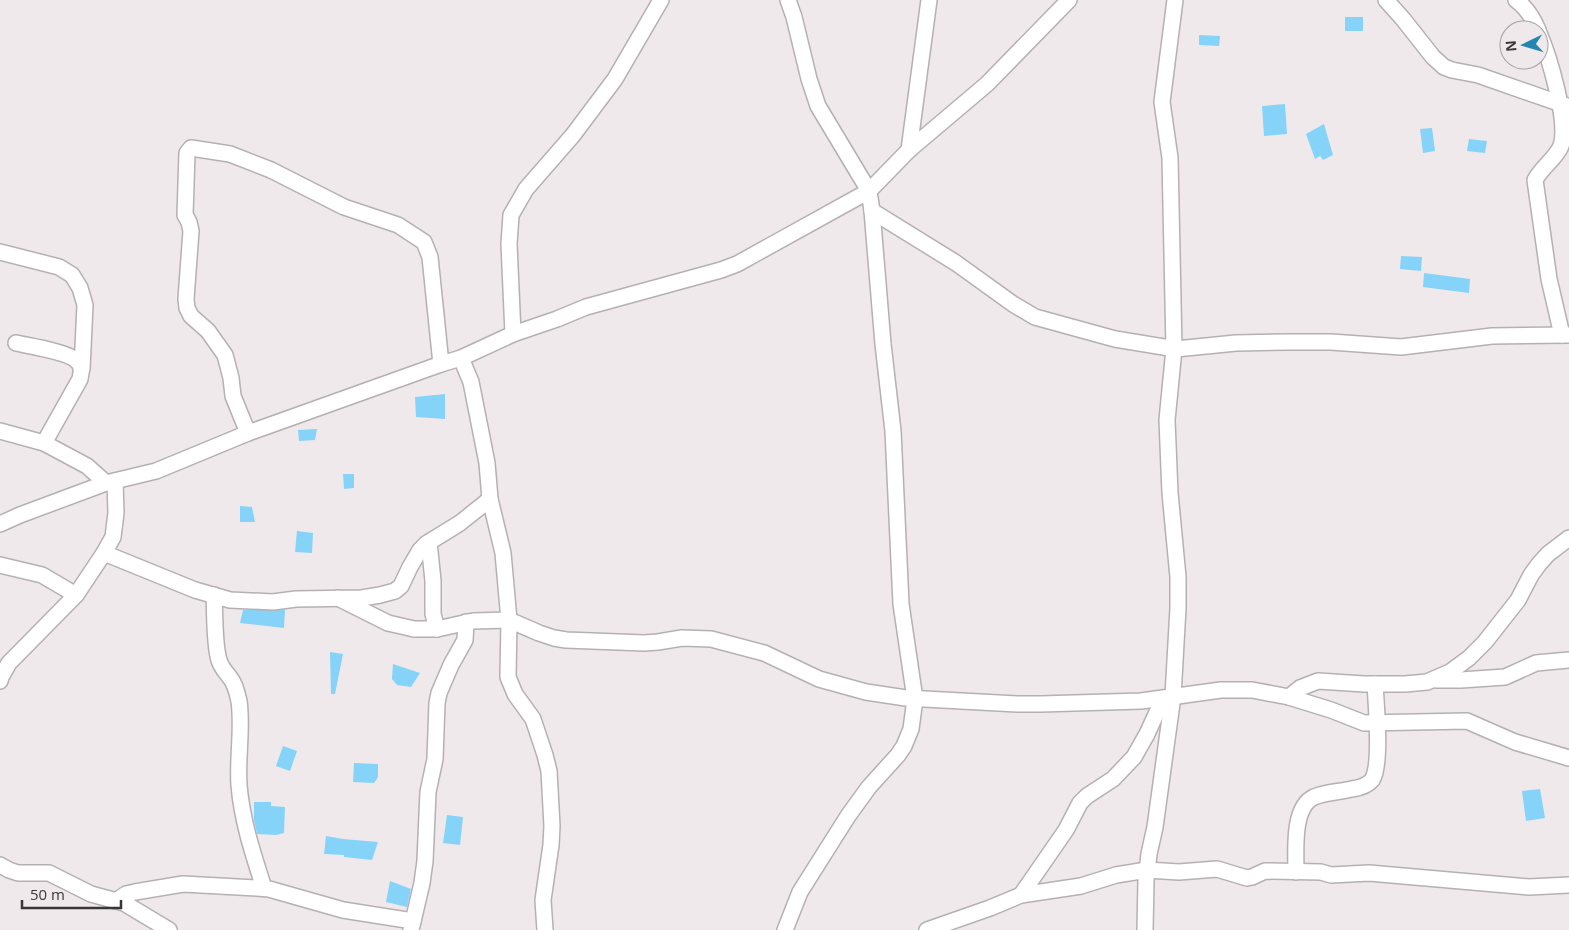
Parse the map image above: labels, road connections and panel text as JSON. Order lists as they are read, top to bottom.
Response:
{
  "scale_bar": "50 m",
  "north": "left"
}
